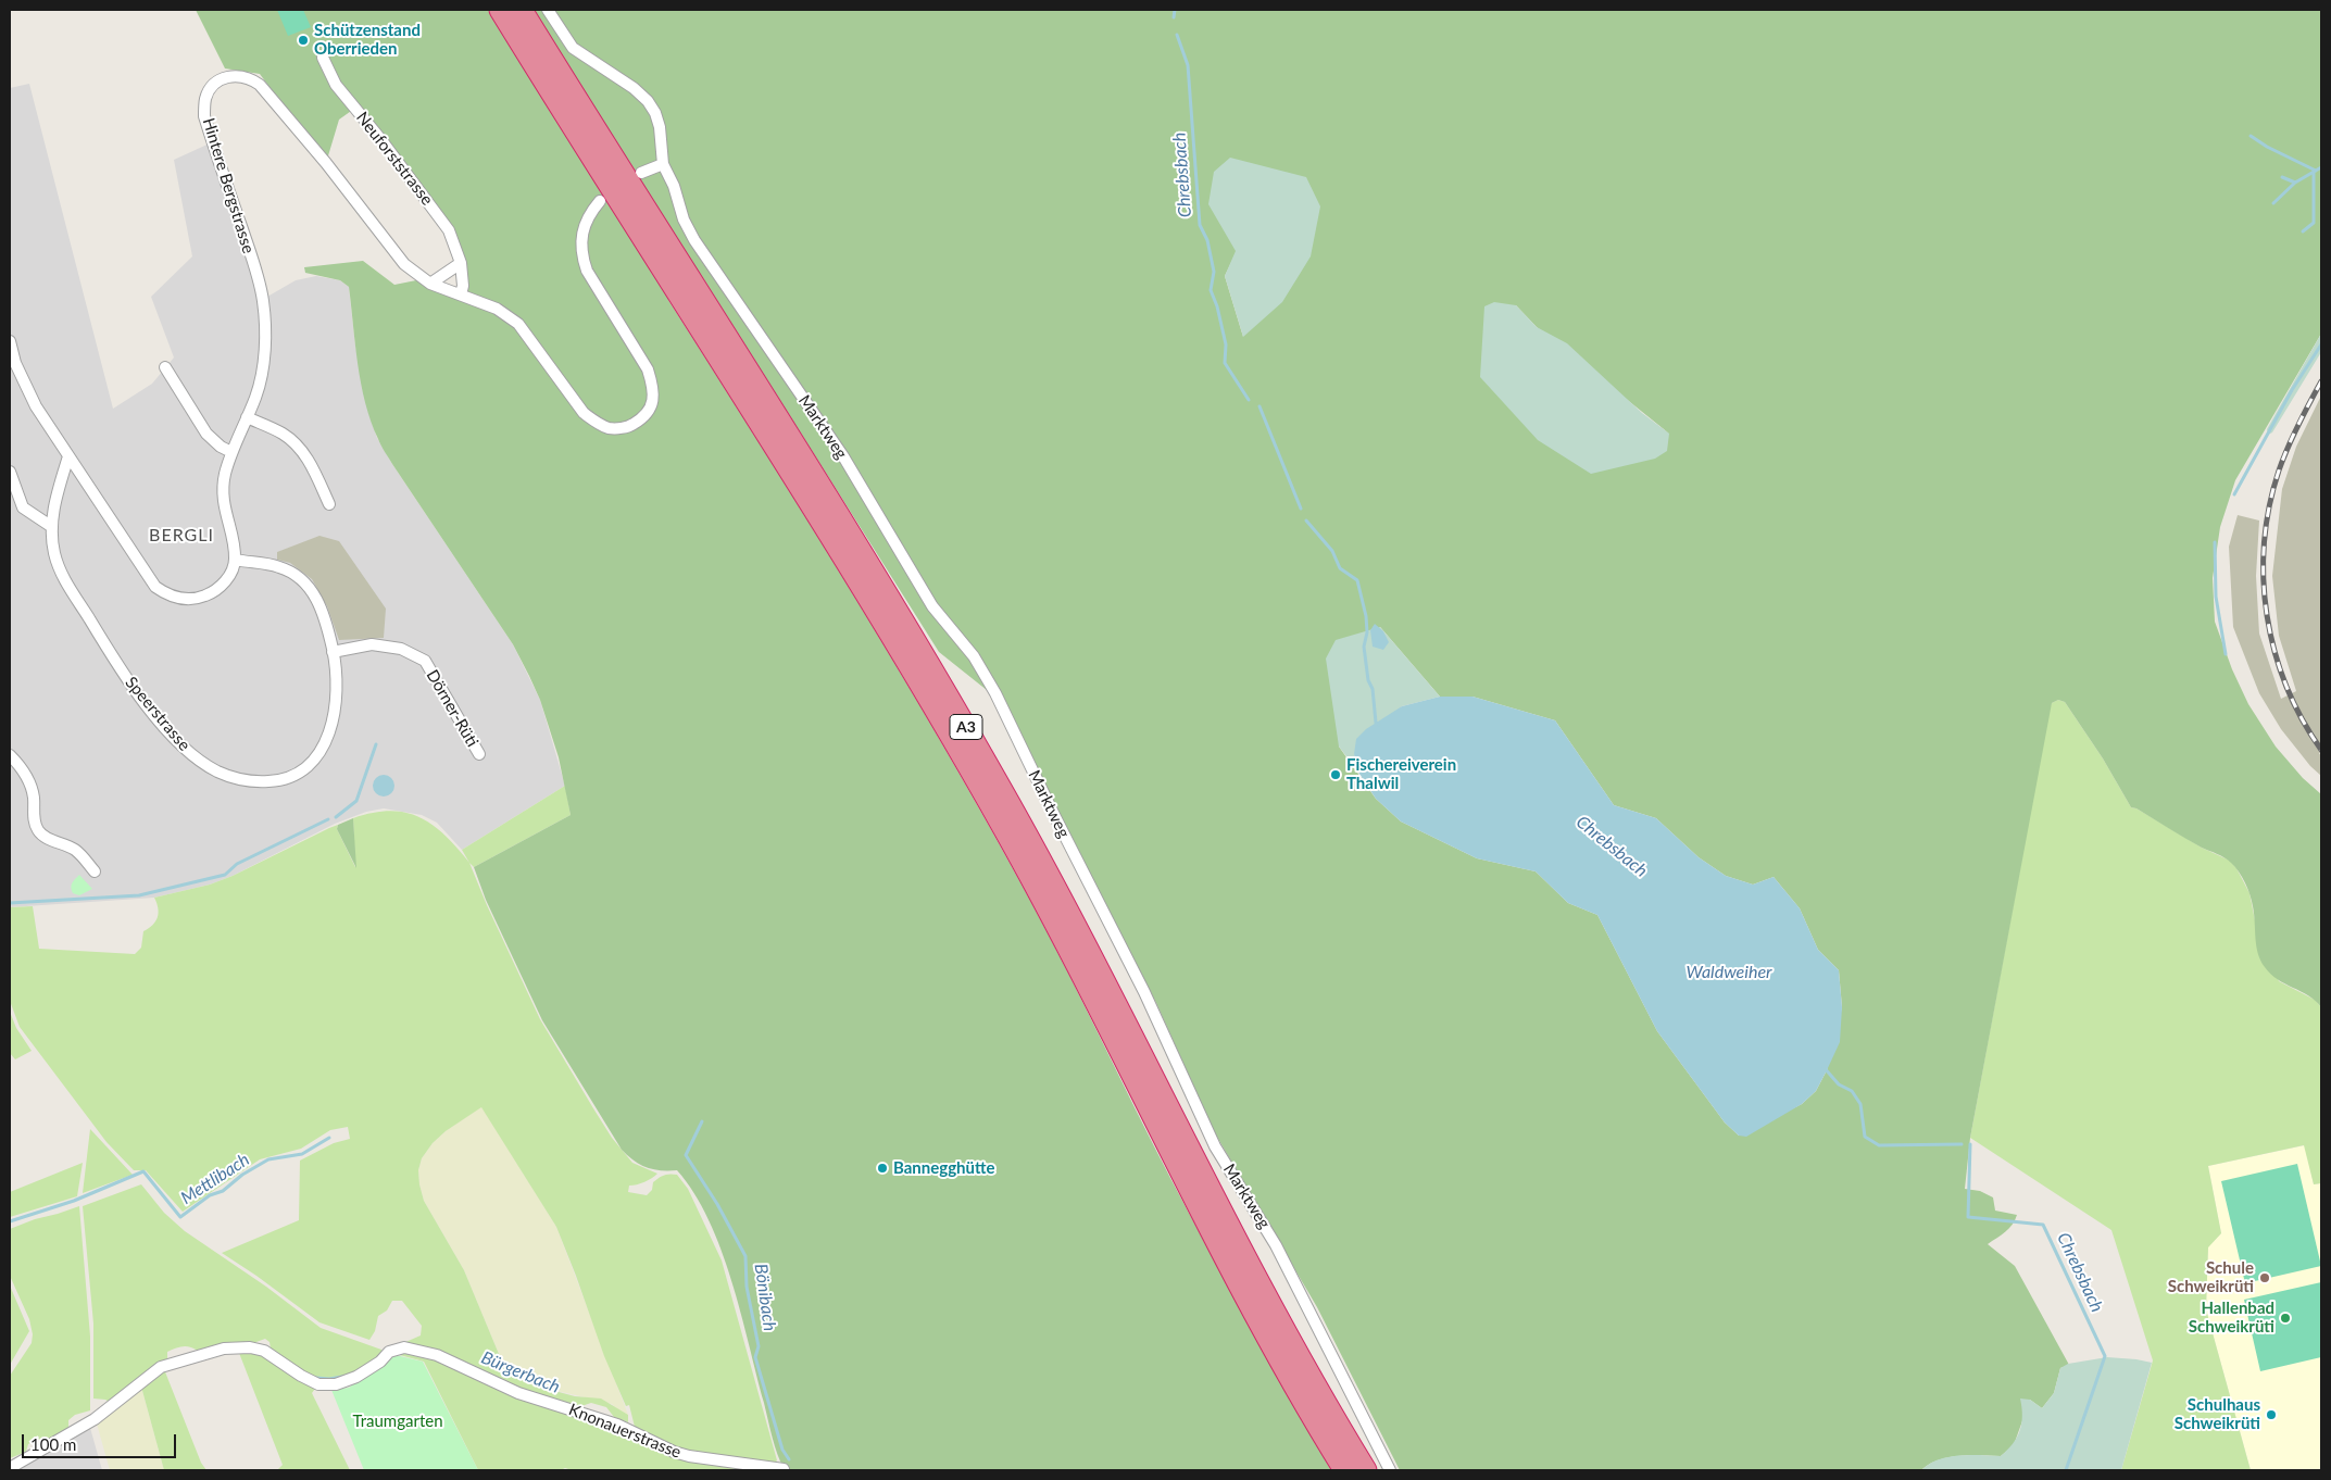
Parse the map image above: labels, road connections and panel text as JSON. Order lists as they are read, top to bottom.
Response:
{
  "streets": {
    "highway": ["A3"],
    "street": [
      "Neuforststrasse",
      "Hintere Bergstrasse",
      "Marktweg",
      "Dörner-Rüti",
      "Speerstrasse",
      "Knonauerstrasse"
    ]
  },
  "crossings": [
    ["Neuforststrasse", "Hintere Bergstrasse"],
    ["Hintere Bergstrasse", "Speerstrasse"],
    ["Dörner-Rüti", "Speerstrasse"]
  ],
  "districts": ["BERGLI"],
  "water": [
    "Chrebsbach",
    "Waldweiher",
    "Mettlibach",
    "Bönibach",
    "Bürgerbach"
  ],
  "parks": ["Traumgarten"],
  "places": [
    "Schützenstand Oberrieden",
    "Fischereiverein Thalwil",
    "Bannegghütte",
    "Schule Schweikrüti",
    "Hallenbad Schweikrüti",
    "Schulhaus Schweikrüti"
  ],
  "scale_bar": "100 m"
}
